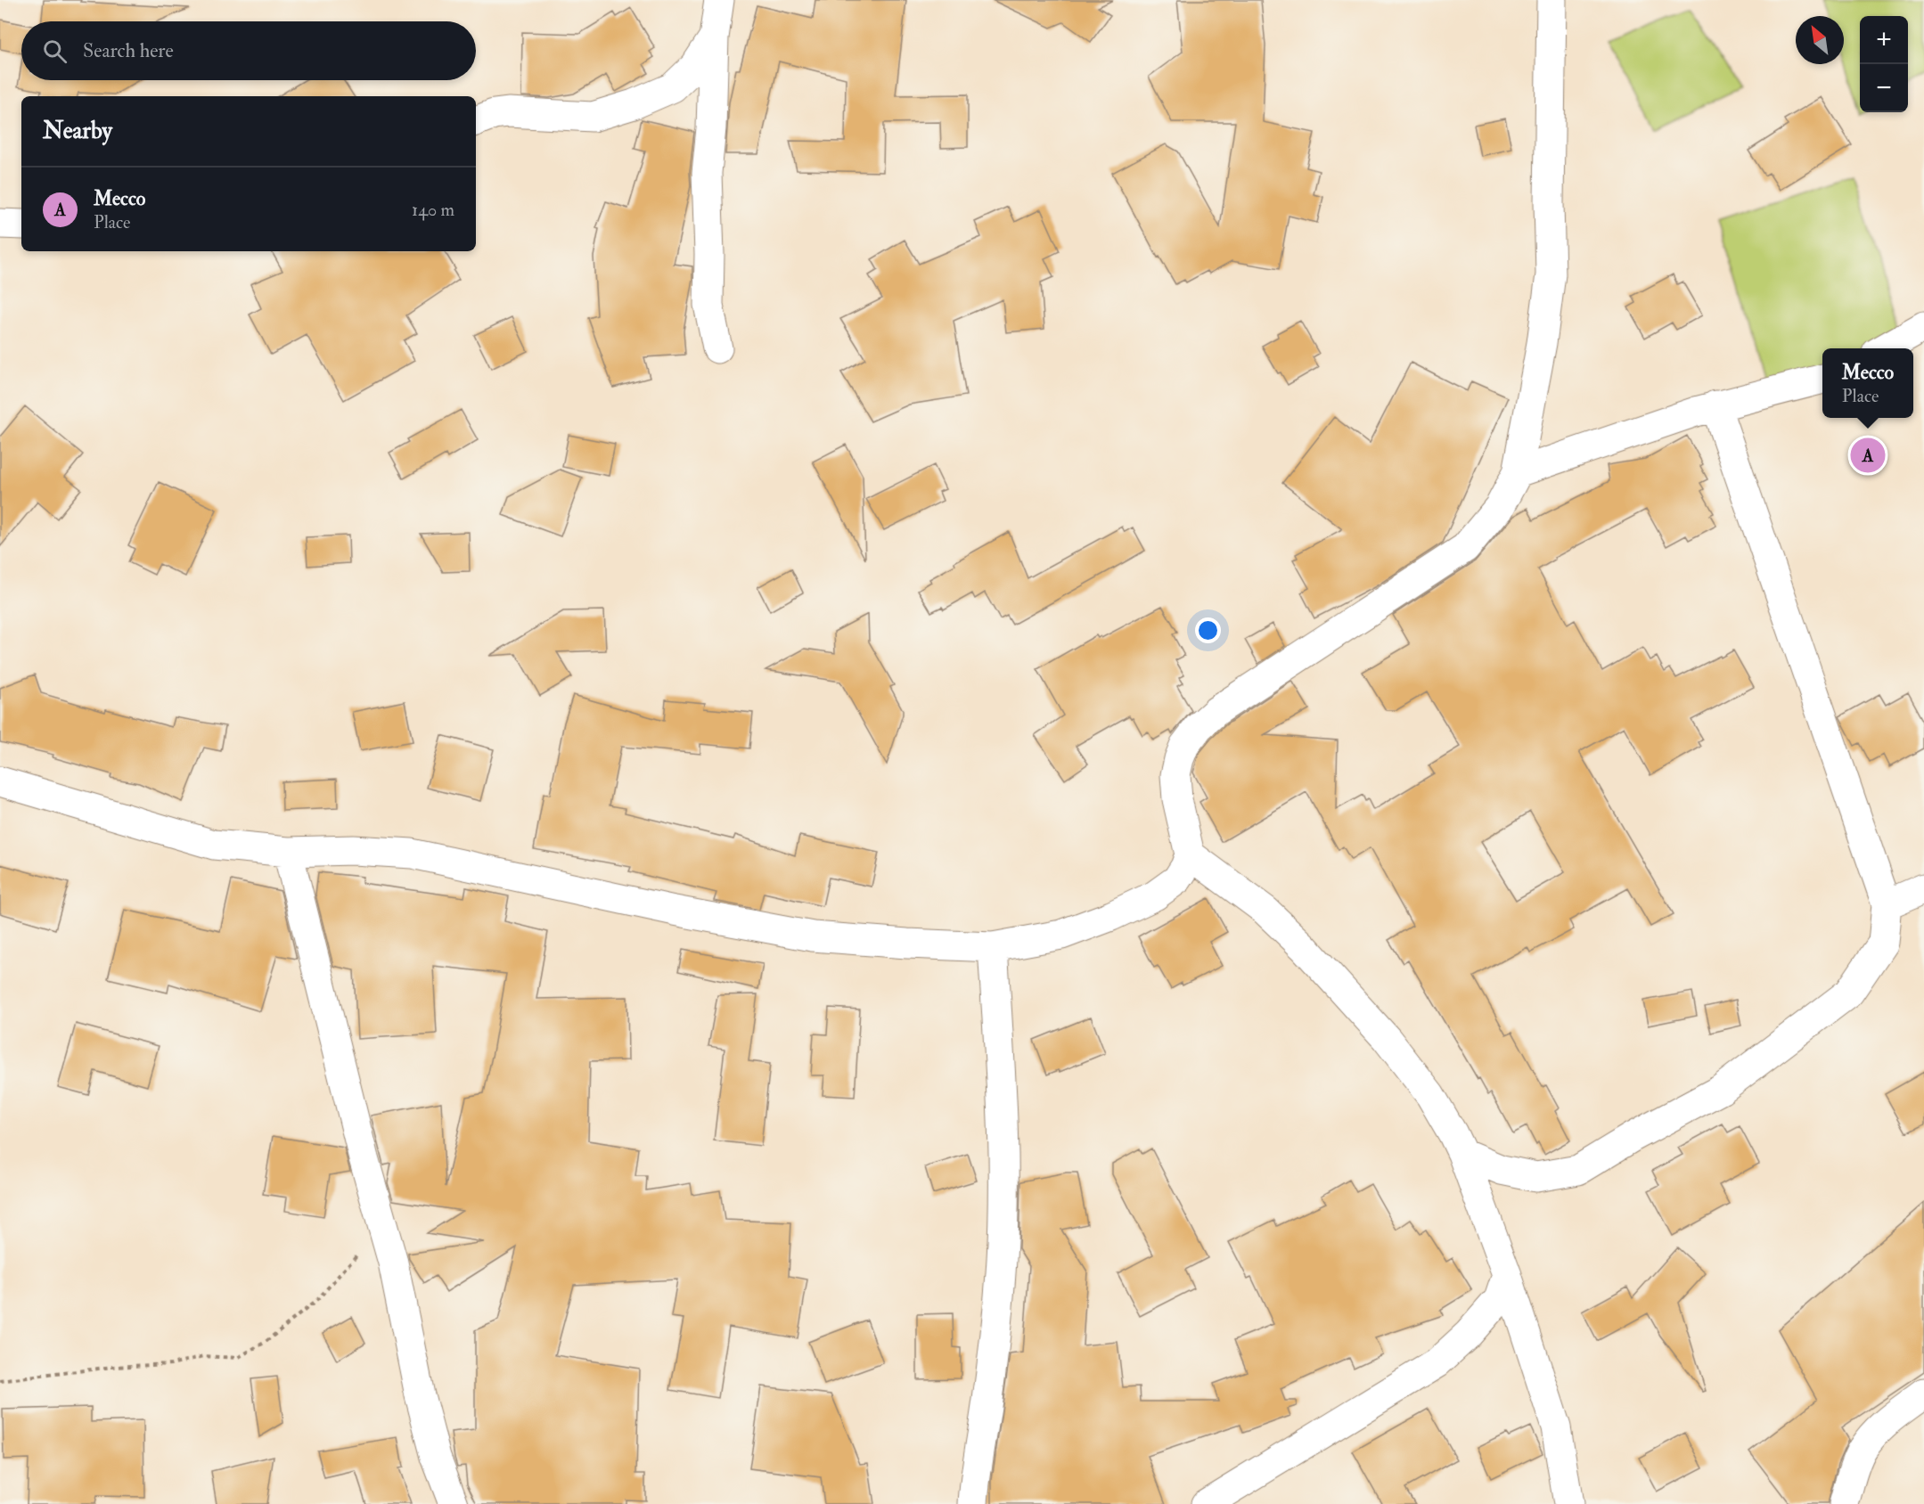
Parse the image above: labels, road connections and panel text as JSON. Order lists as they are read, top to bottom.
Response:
{
  "north": "top left",
  "page": {
    "map_buttons": ["+", "−"],
    "search": "Search here",
    "heading": "Nearby",
    "list": [
      {
        "mark": "A",
        "name": "Mecco",
        "note": "Place",
        "value": "140 m"
      }
    ],
    "popup": ["Mecco", "Place"],
    "pins": "A"
  }
}
